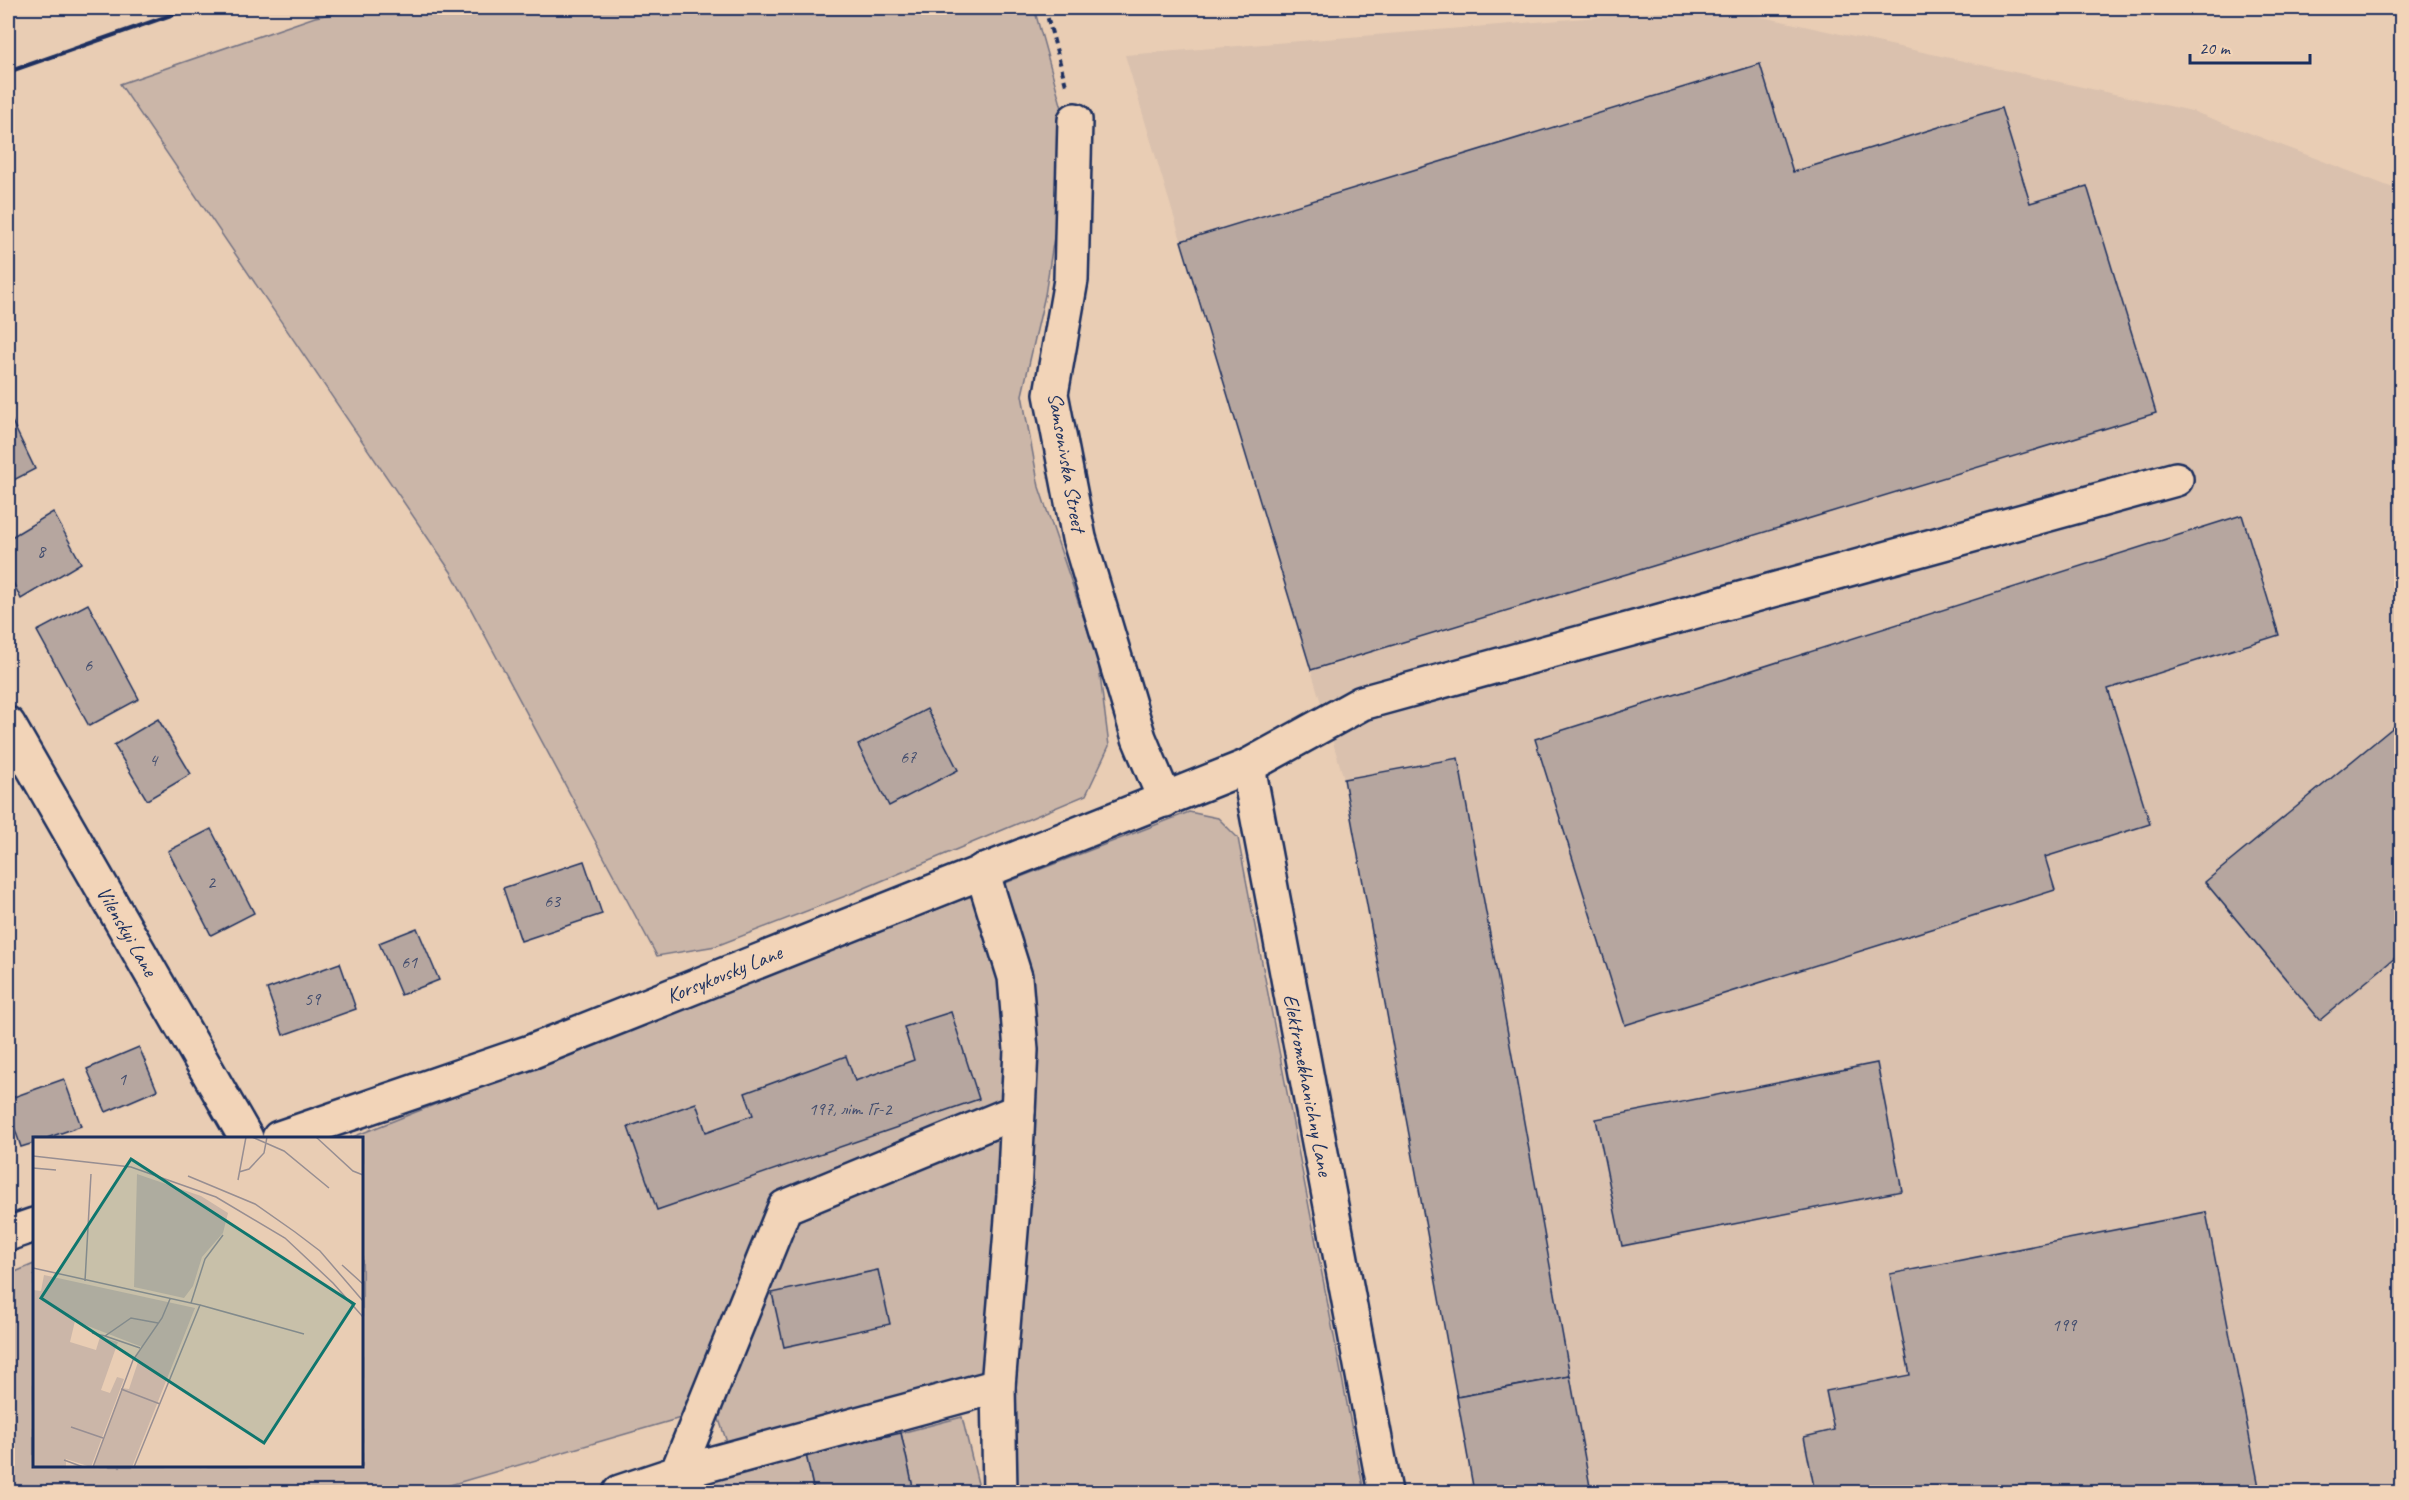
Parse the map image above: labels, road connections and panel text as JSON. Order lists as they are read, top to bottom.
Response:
{
  "streets": {
    "street": [
      "Samsonivska Street",
      "Vilenskyi Lane",
      "Korsykovsky Lane",
      "Elektromekhanichny Lane"
    ]
  },
  "crossings": [
    ["Samsonivska Street", "Korsykovsky Lane"]
  ],
  "house_numbers": [
    "8",
    "6",
    "67",
    "4",
    "2",
    "63",
    "61",
    "59",
    "1",
    "197, літ. Гг-2",
    "199"
  ],
  "scale_bar": "20 m"
}
